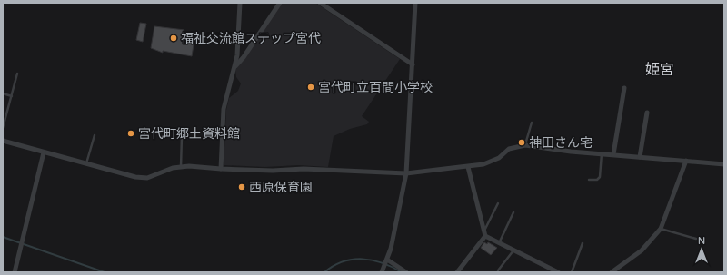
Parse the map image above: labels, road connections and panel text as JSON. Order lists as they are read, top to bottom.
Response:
{
  "districts": ["姫宮"],
  "places": [
    "福祉交流館ステップ宮代",
    "宮代町立百間小学校",
    "宮代町郷土資料館",
    "神田さん宅",
    "西原保育園"
  ],
  "north": "top"
}
